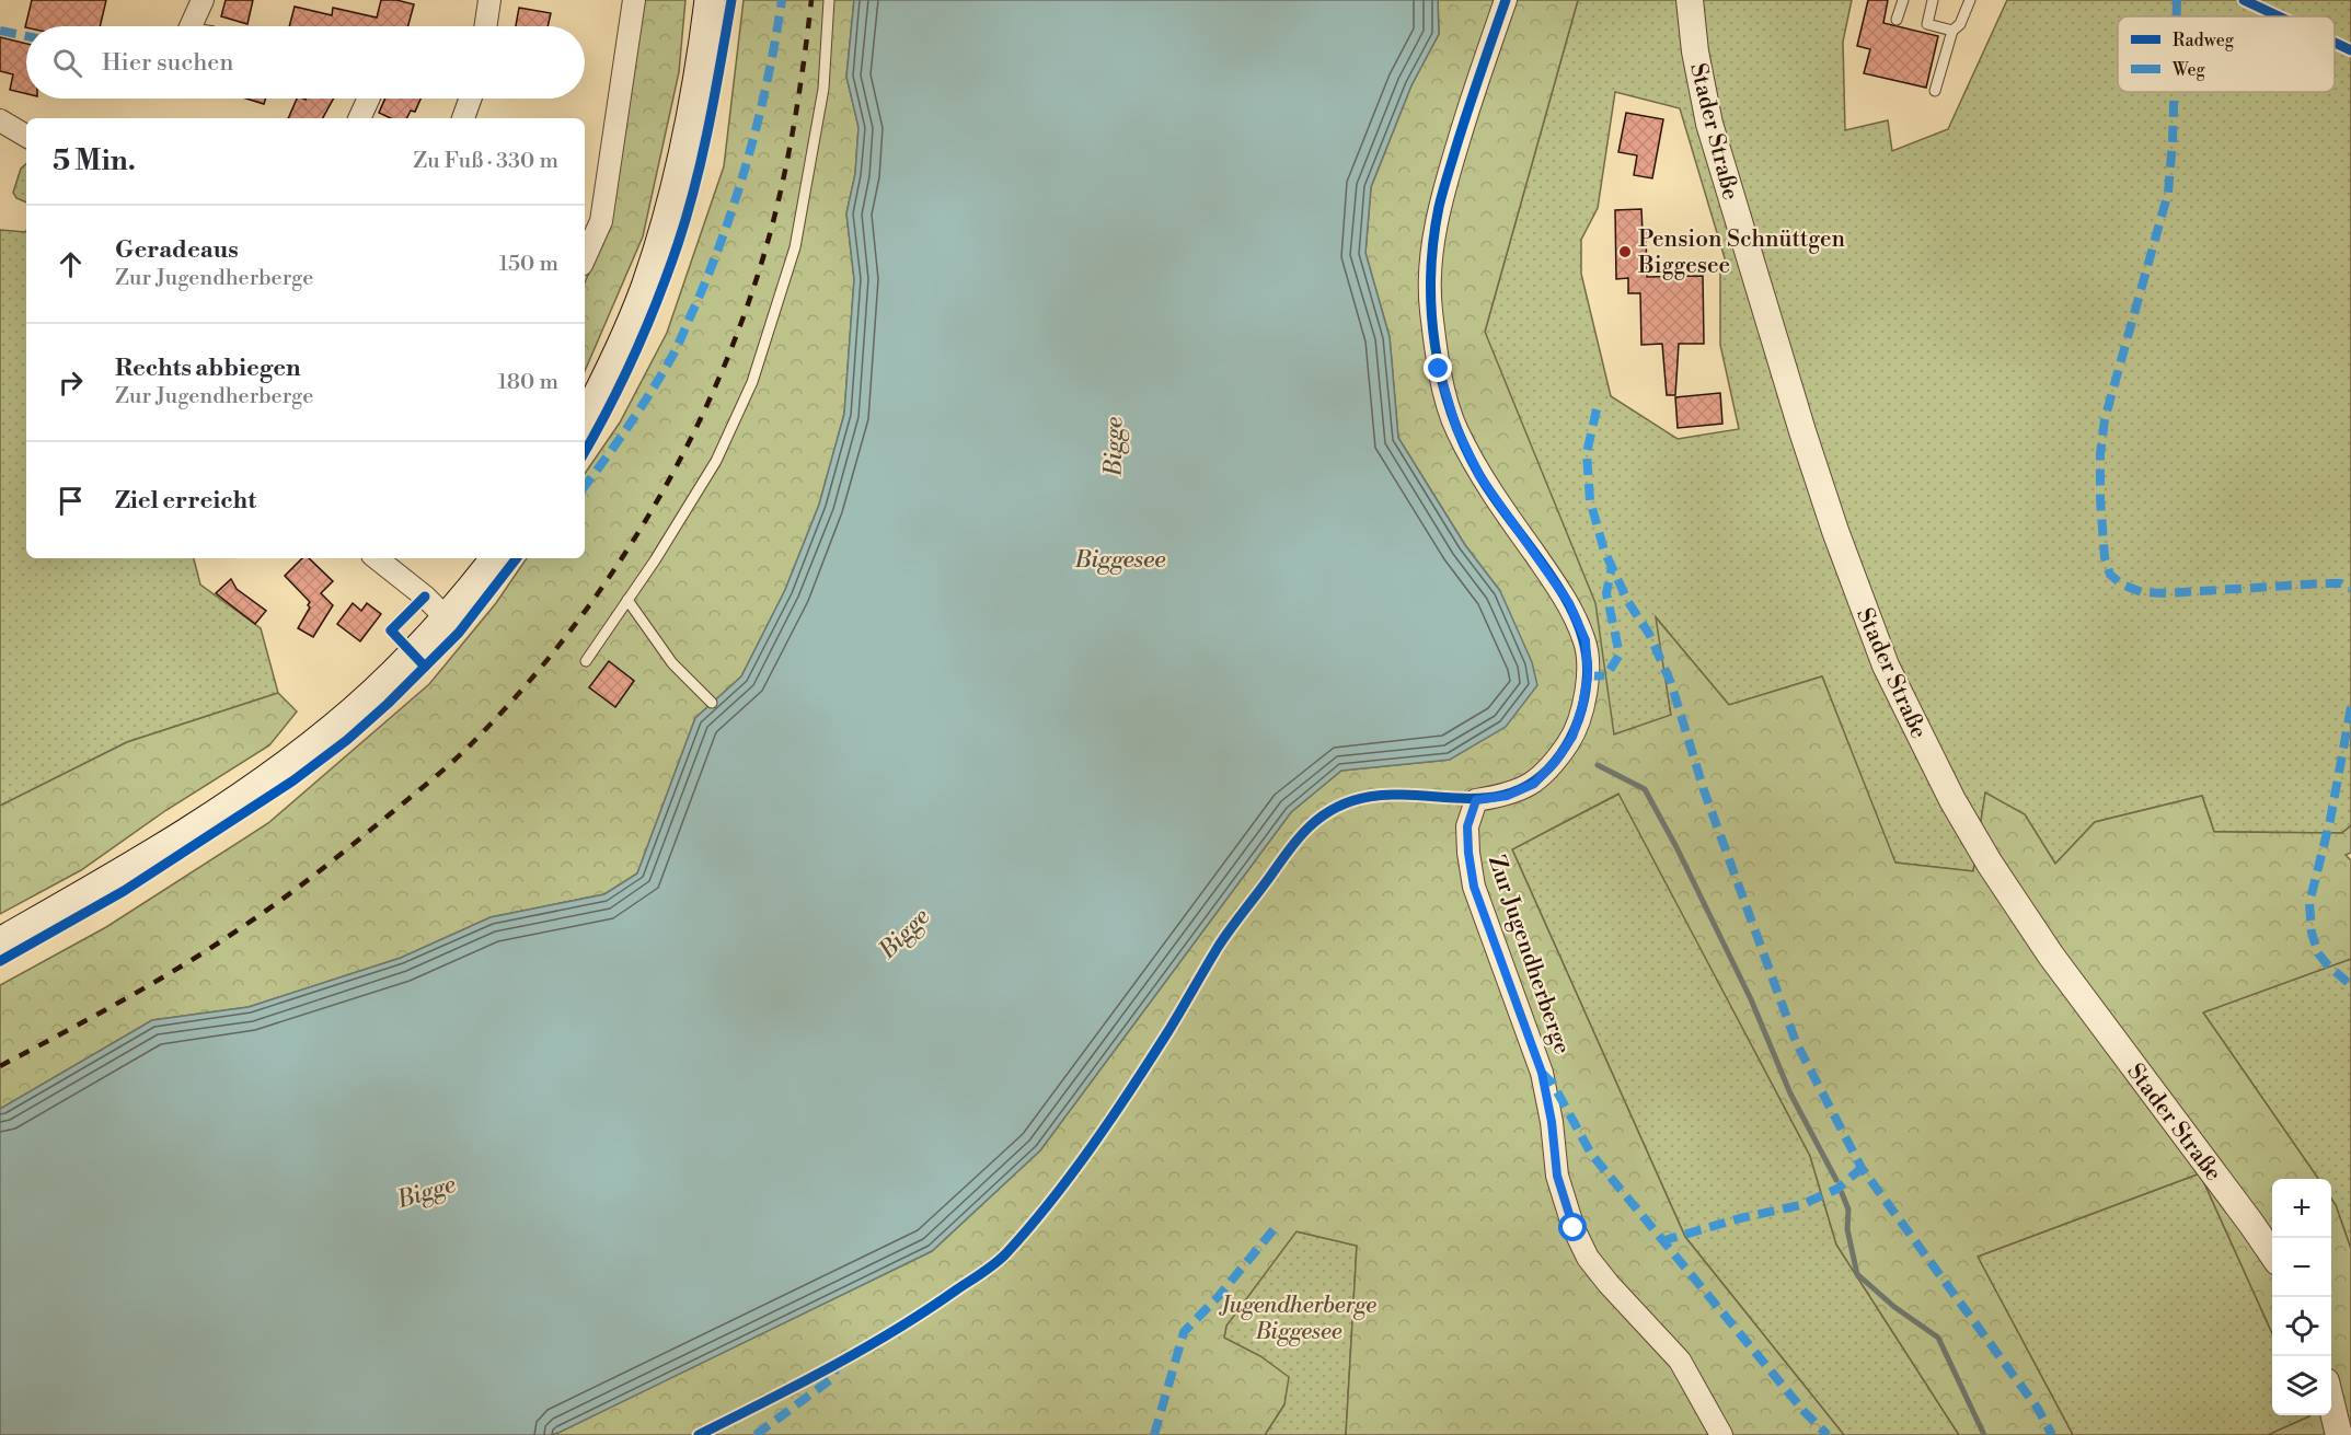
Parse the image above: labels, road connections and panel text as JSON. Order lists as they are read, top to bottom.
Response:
{
  "streets": {
    "street": ["Stader Straße", "Zur Jugendherberge"]
  },
  "water": ["Bigge", "Biggesee"],
  "parks": ["Jugendherberge Biggesee"],
  "places": ["Pension Schnüttgen Biggesee"],
  "legend": ["Radweg", "Weg"],
  "page": {
    "search": "Hier suchen",
    "heading": ["5 Min.", "Zu Fuß · 330 m"],
    "list": [
      ["Geradeaus", "Zur Jugendherberge", "150 m"],
      ["Rechts abbiegen", "Zur Jugendherberge", "180 m"],
      "Ziel erreicht"
    ],
    "map_buttons": ["+", "−"]
  }
}
